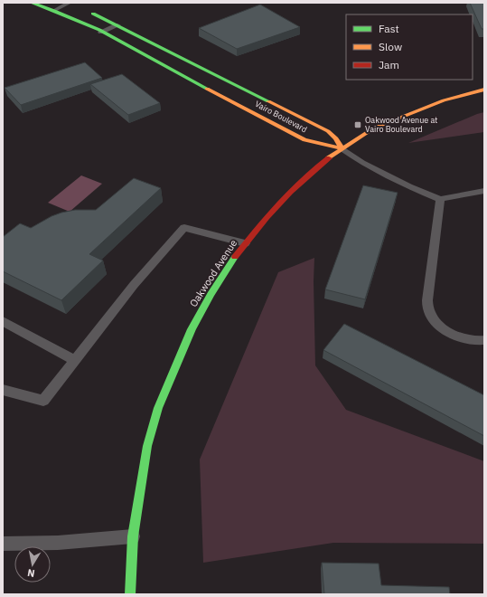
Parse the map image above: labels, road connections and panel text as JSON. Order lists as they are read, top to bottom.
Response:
{
  "streets": {
    "street": ["Vairo Boulevard", "Oakwood Avenue"]
  },
  "crossings": [
    ["Vairo Boulevard", "Oakwood Avenue"]
  ],
  "places": {
    "transit": ["Oakwood Avenue at Vairo Boulevard"]
  },
  "legend": ["Fast", "Slow", "Jam"],
  "north": "bottom"
}
